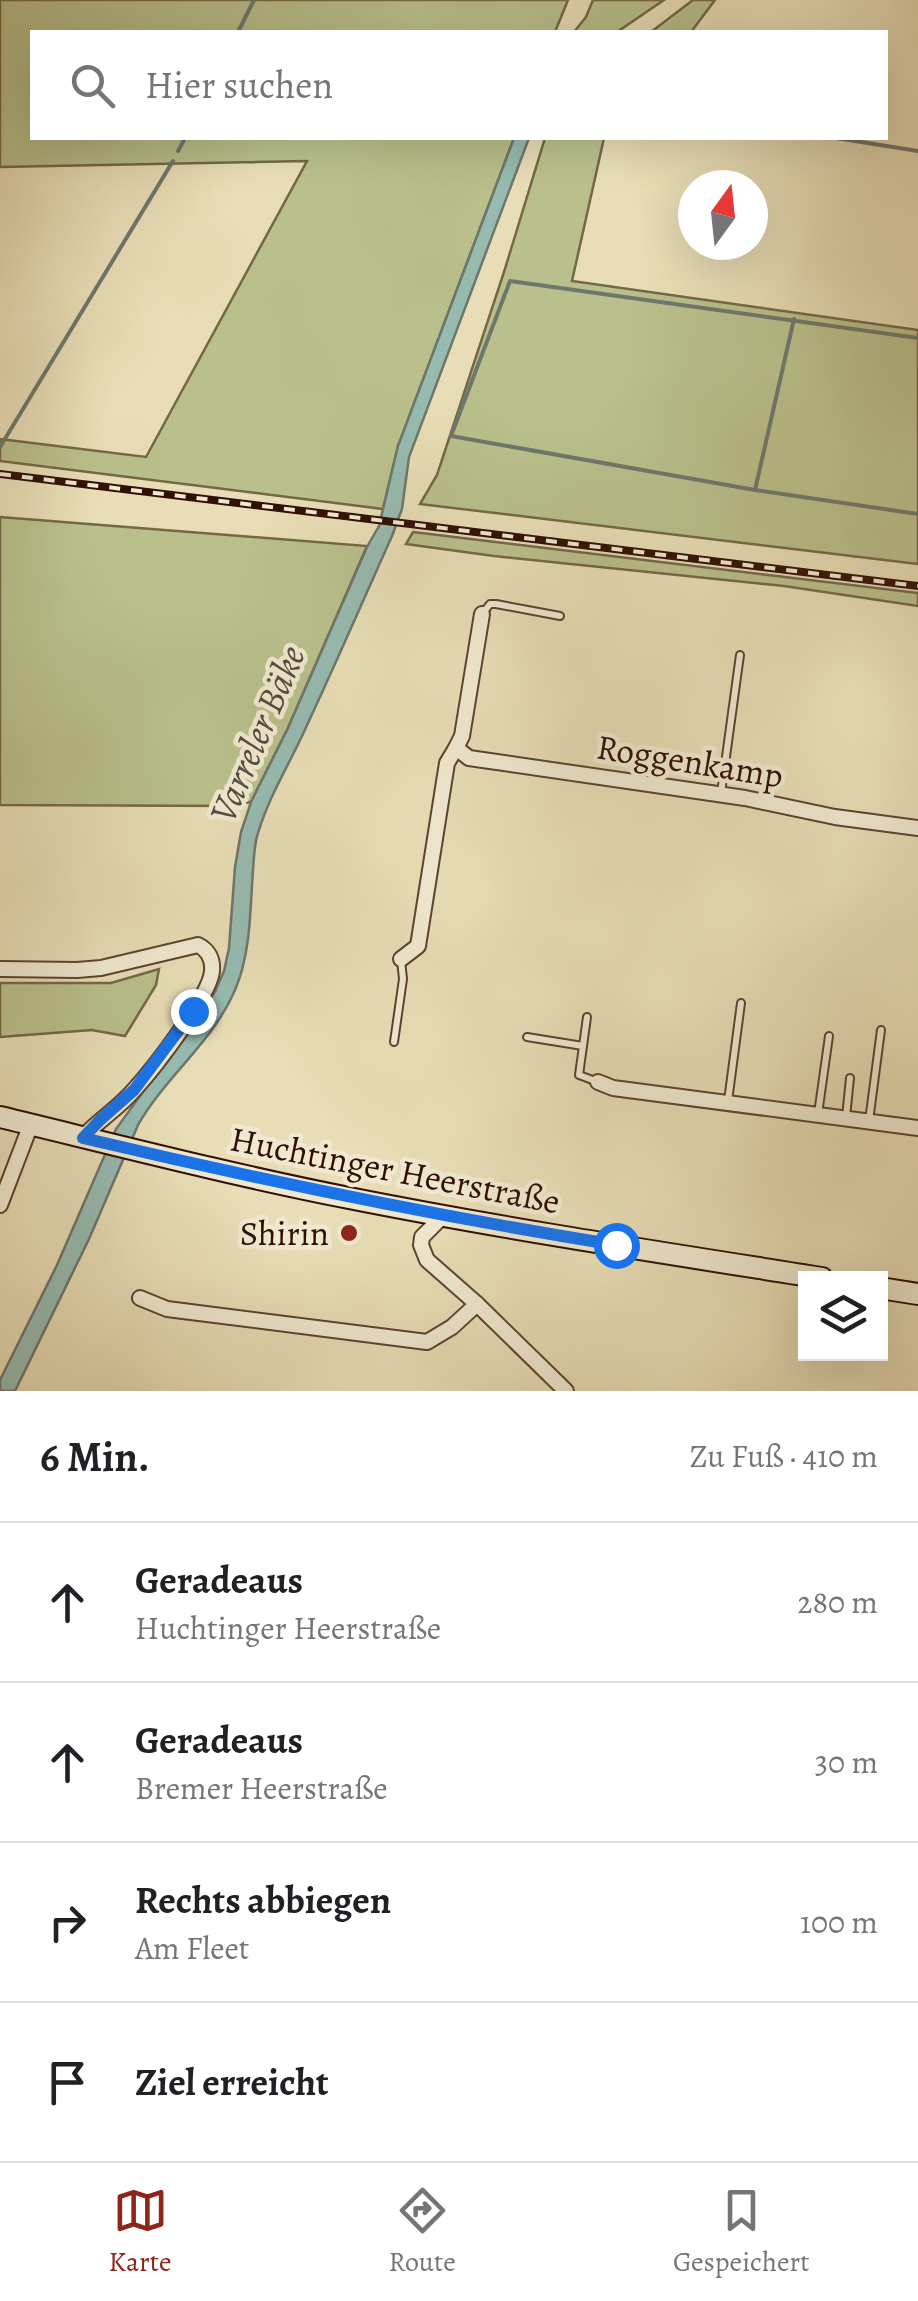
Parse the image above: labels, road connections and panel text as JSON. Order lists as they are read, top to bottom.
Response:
{
  "streets": {
    "main road": ["Huchtinger Heerstraße"],
    "street": ["Roggenkamp"]
  },
  "water": ["Varreler Bäke"],
  "places": ["Shirin"],
  "north": "top",
  "page": {
    "search": "Hier suchen",
    "heading": ["6 Min.", "Zu Fuß · 410 m"],
    "list": [
      ["Geradeaus", "Huchtinger Heerstraße", "280 m"],
      ["Geradeaus", "Bremer Heerstraße", "30 m"],
      ["Rechts abbiegen", "Am Fleet", "100 m"],
      "Ziel erreicht"
    ],
    "nav": ["Karte", "Route", "Gespeichert"]
  }
}
